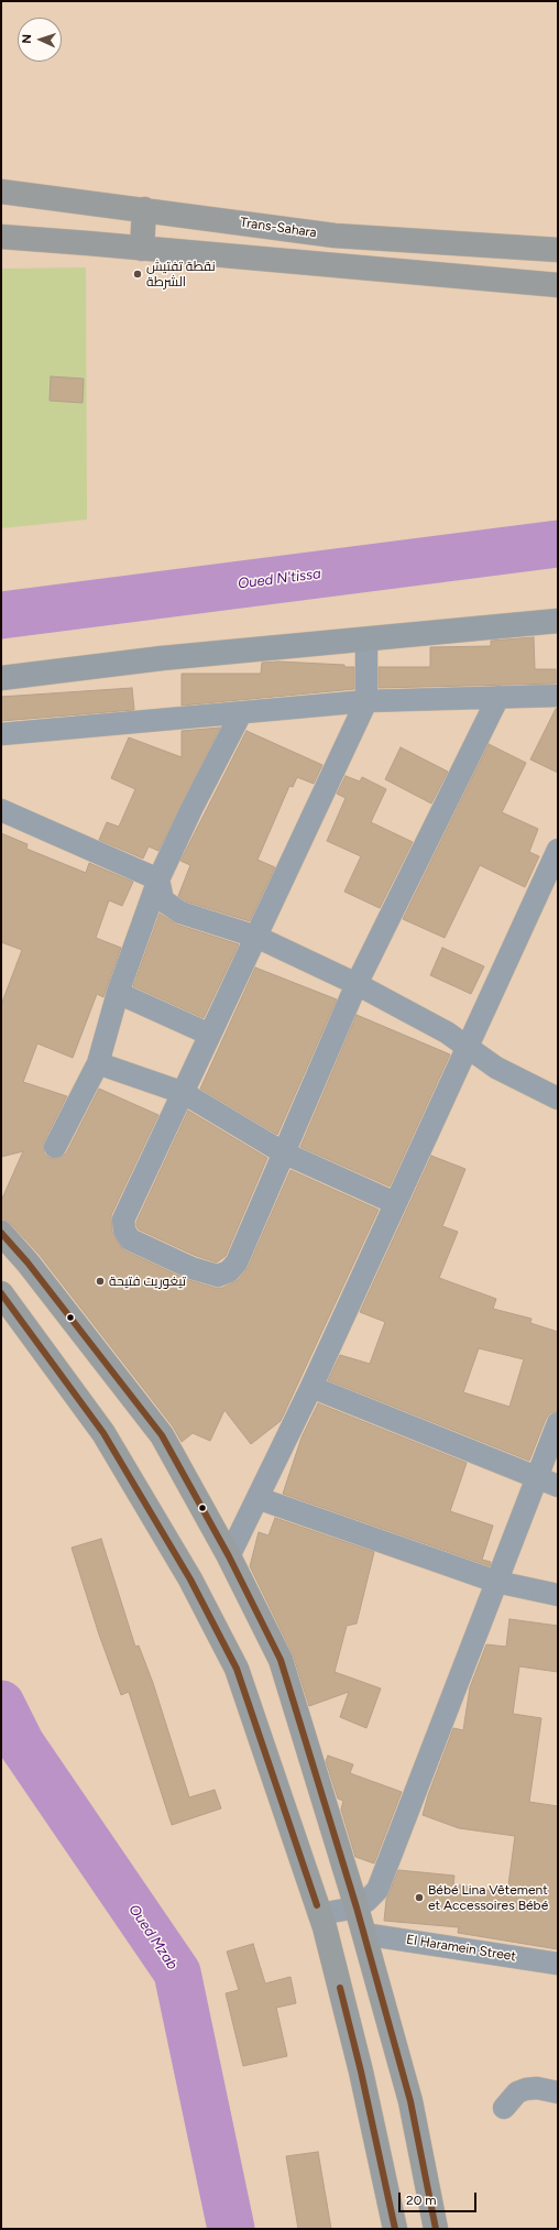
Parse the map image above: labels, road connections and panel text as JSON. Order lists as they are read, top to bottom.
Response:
{
  "streets": {
    "highway": ["Trans-Sahara"],
    "street": ["El Haramein Street"]
  },
  "water": ["Oued N'tissa", "Oued Mzab"],
  "places": ["نقطة تفتيش الشرطة", "تيغوريت فتيحة", "Bébé Lina Vêtement et Accessoires Bébé"],
  "scale_bar": "20 m",
  "north": "left"
}
